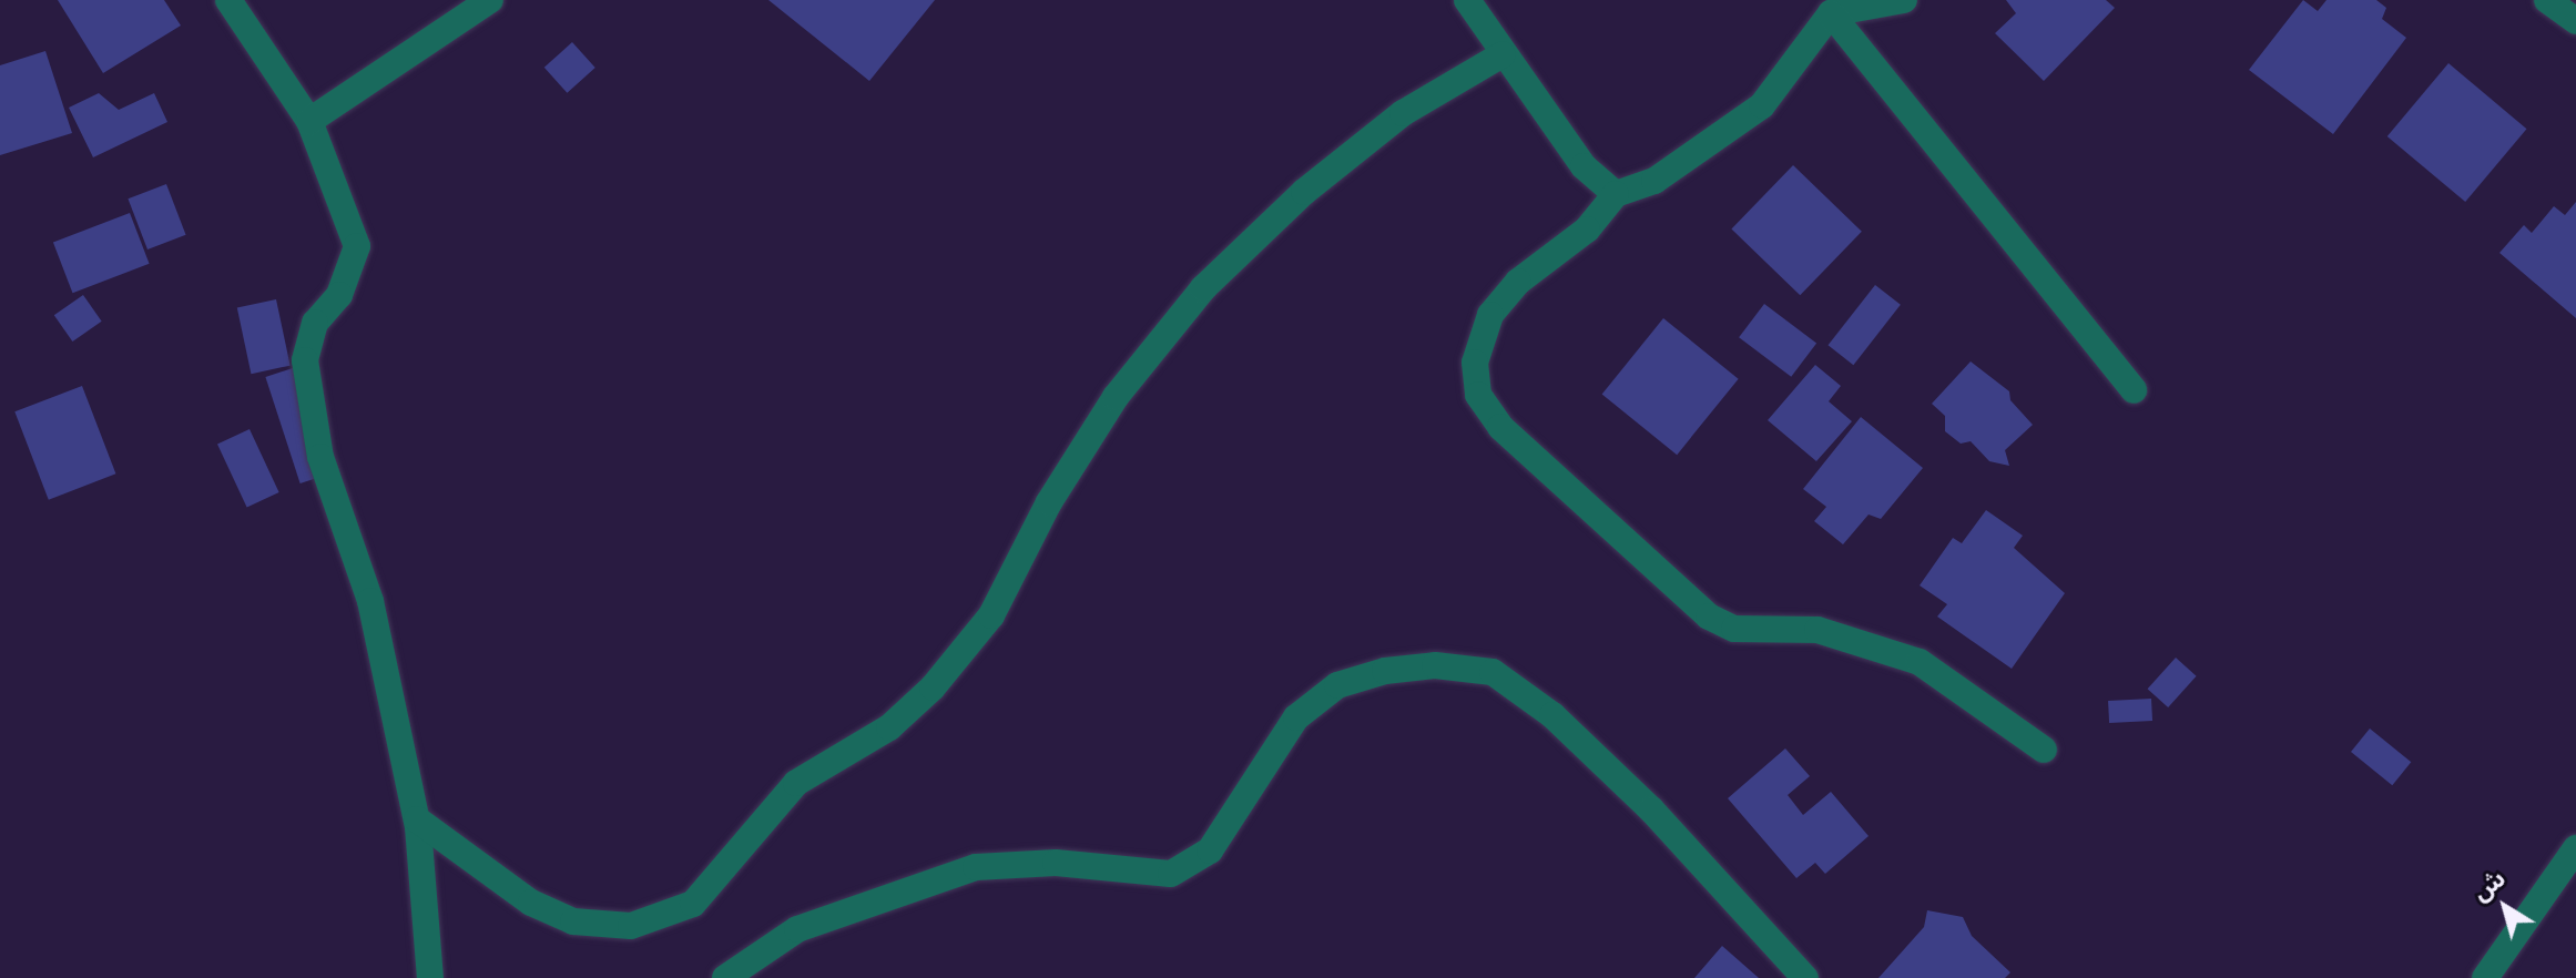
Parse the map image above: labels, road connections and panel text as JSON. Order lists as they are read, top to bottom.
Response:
{
  "north": "top left"
}
